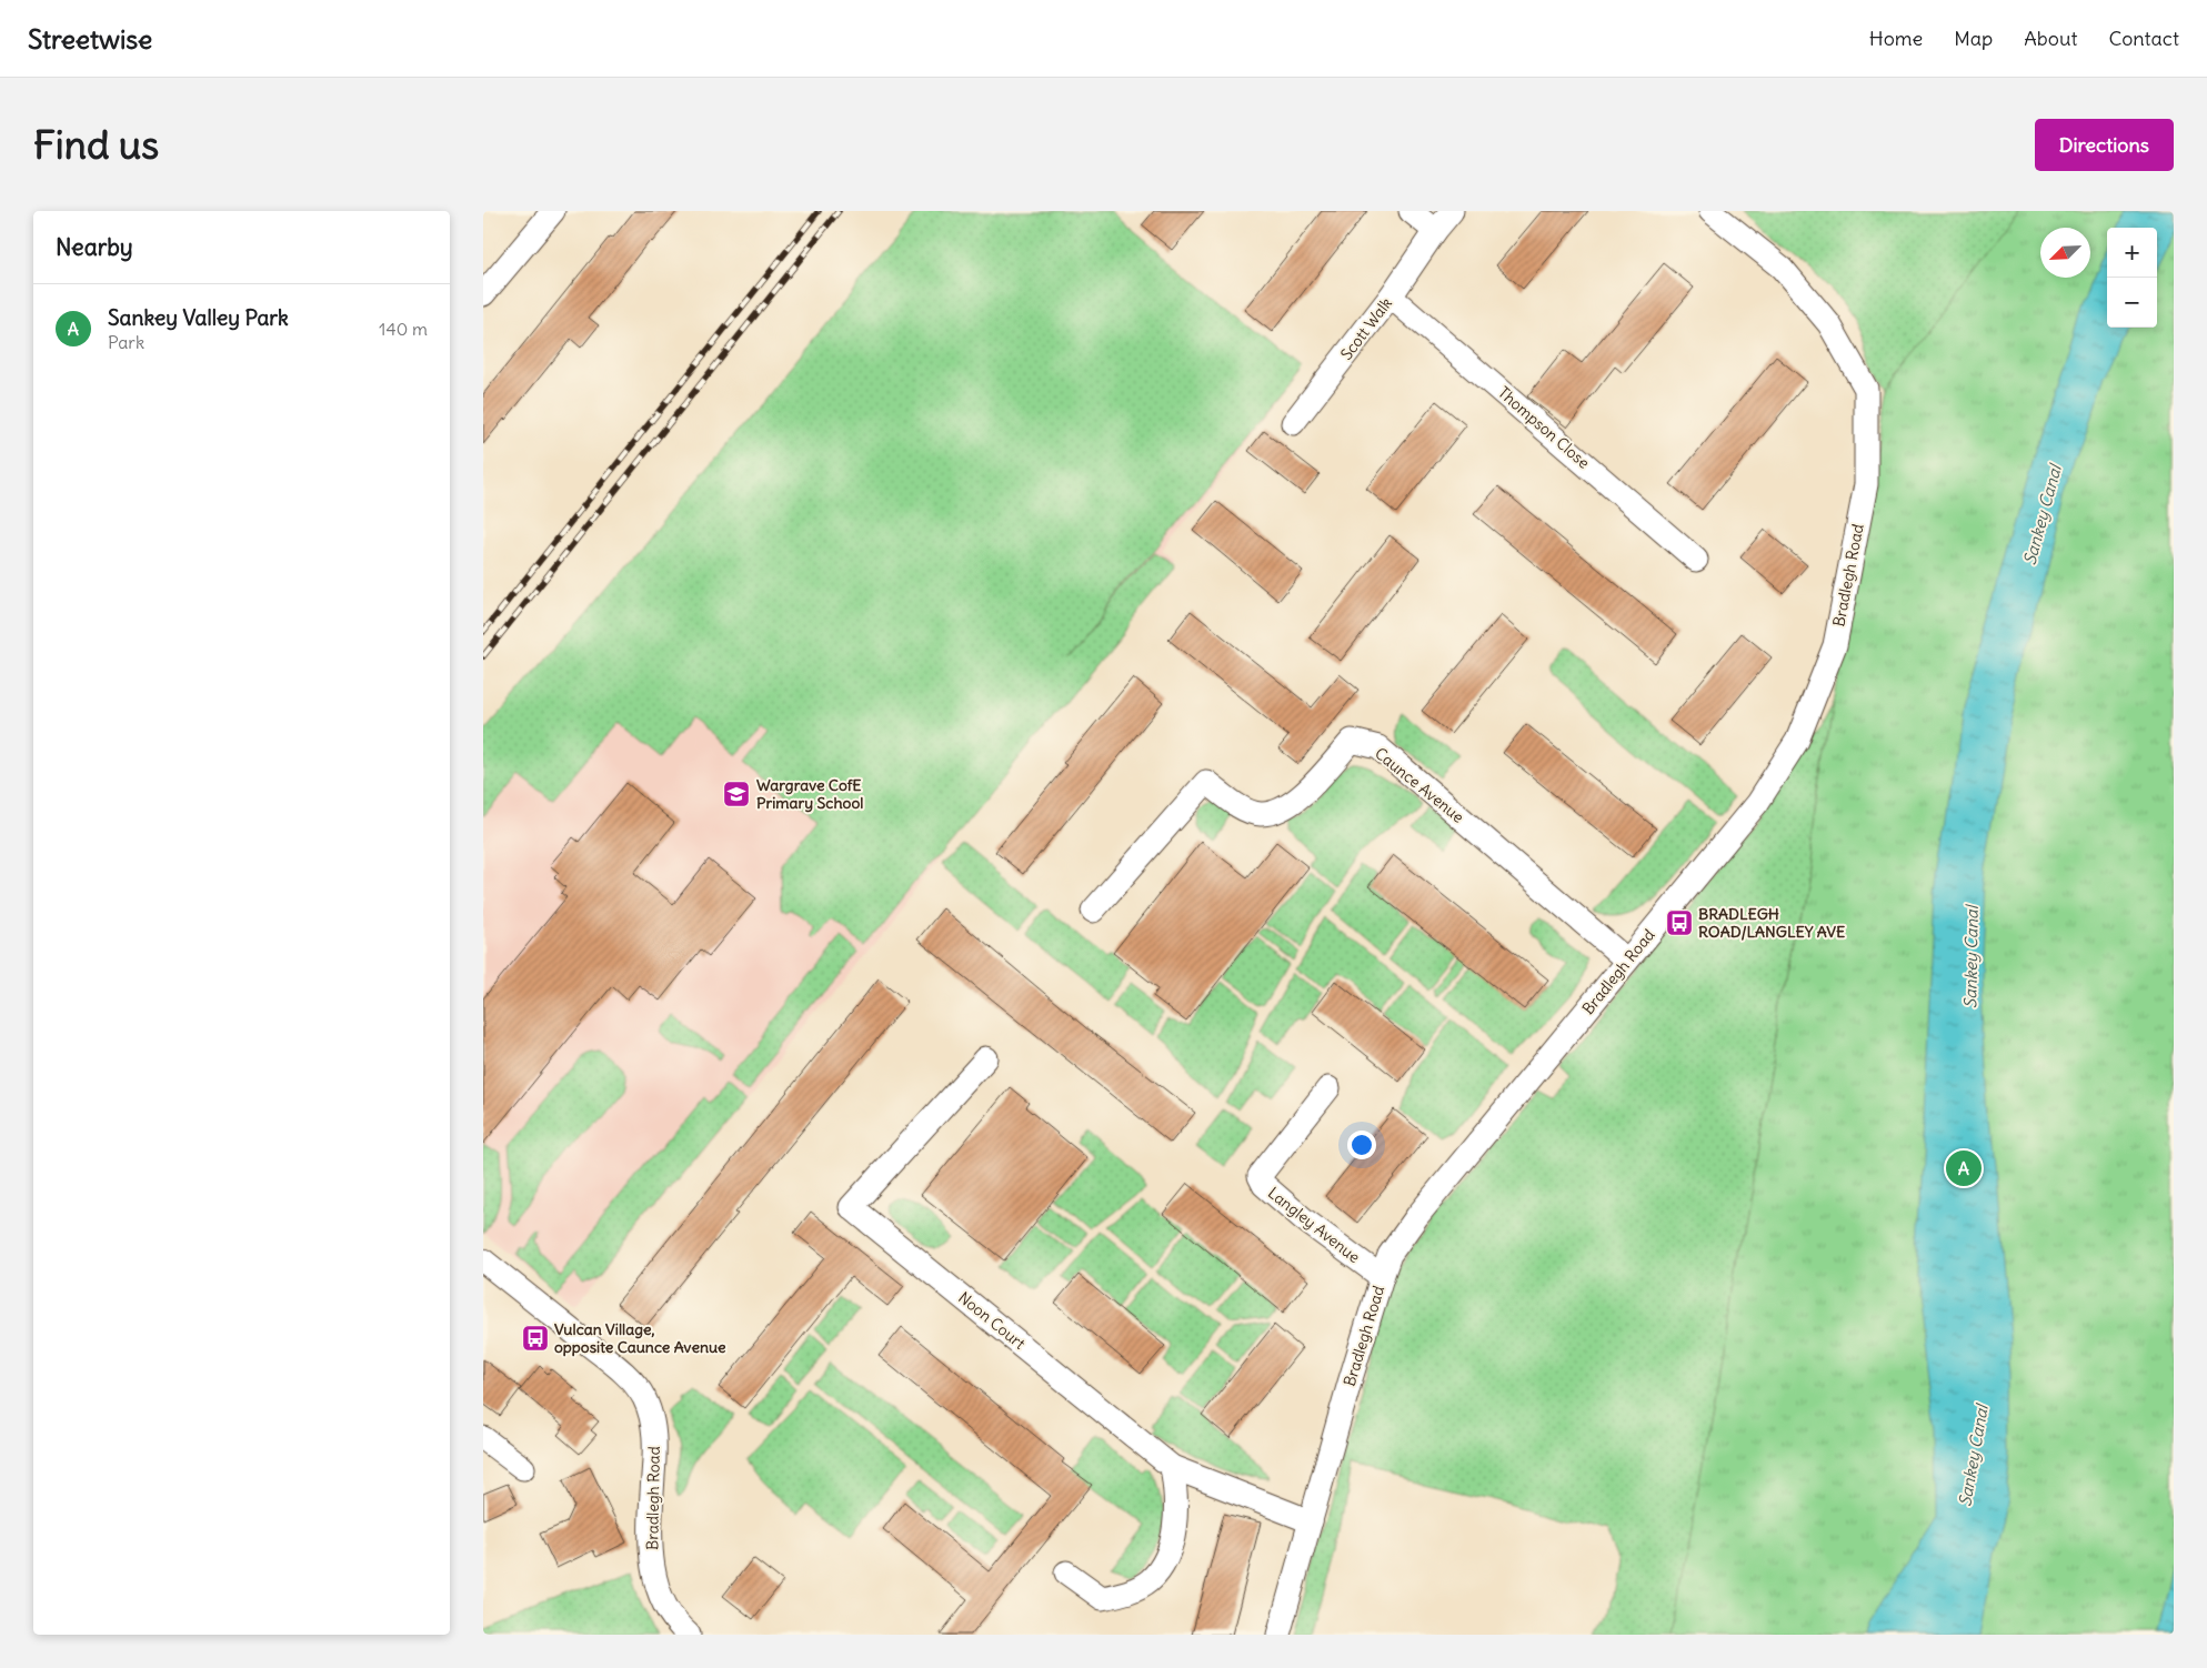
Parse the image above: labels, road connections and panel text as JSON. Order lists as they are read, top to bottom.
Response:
{
  "streets": {
    "street": [
      "Scott Walk",
      "Thompson Close",
      "Bradlegh Road",
      "Caunce Avenue",
      "Langley Avenue",
      "Noon Court"
    ]
  },
  "crossings": [
    ["Scott Walk", "Thompson Close"],
    ["Bradlegh Road", "Caunce Avenue"],
    ["Bradlegh Road", "Langley Avenue"],
    ["Bradlegh Road", "Noon Court"]
  ],
  "water": ["Sankey Canal"],
  "places": {
    "school or university": ["Wargrave CofE Primary School"],
    "bus stop": ["BRADLEGH ROAD/LANGLEY AVE", "Vulcan Village, opposite Caunce Avenue"]
  },
  "north": "bottom left",
  "page": {
    "header": "Streetwise",
    "nav": [
      "Home",
      "Map",
      "About",
      "Contact"
    ],
    "buttons": "Directions",
    "title": "Find us",
    "heading": "Nearby",
    "map_buttons": ["+", "−"],
    "list": [
      {
        "mark": "A",
        "name": "Sankey Valley Park",
        "note": "Park",
        "value": "140 m"
      }
    ],
    "pins": "A"
  }
}
